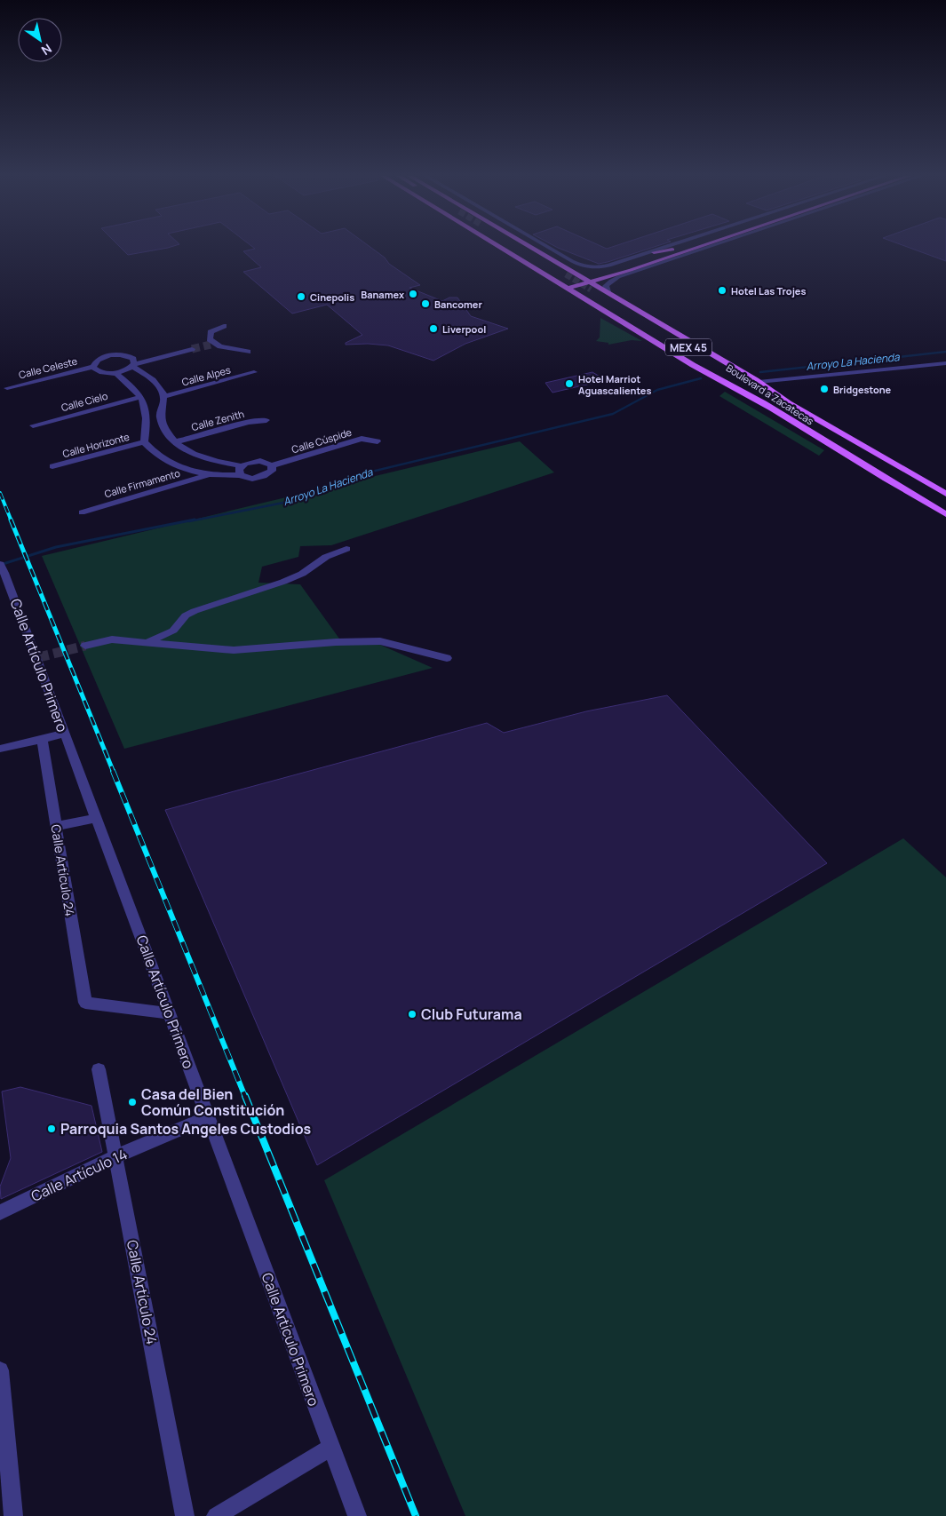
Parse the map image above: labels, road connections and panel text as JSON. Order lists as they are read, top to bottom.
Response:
{
  "streets": {
    "main road": ["MEX 45", "Boulevard a Zacatecas"],
    "street": [
      "Calle Celeste",
      "Calle Alpes",
      "Calle Cielo",
      "Calle Zenith",
      "Calle Cúspide",
      "Calle Horizonte",
      "Calle Firmamento",
      "Calle Artículo Primero",
      "Calle Artículo 24",
      "Calle Artículo 14"
    ]
  },
  "crossings": [
    ["Calle Artículo Primero", "Calle Artículo 24"],
    ["Calle Artículo Primero", "Calle Artículo 14"],
    ["Calle Artículo 24", "Calle Artículo 14"]
  ],
  "water": ["Arroyo La Hacienda"],
  "places": [
    "Hotel Las Trojes",
    "Banamex",
    "Cinepolis",
    "Bancomer",
    "Liverpool",
    "Hotel Marriot Aguascalientes",
    "Bridgestone",
    "Club Futurama",
    "Casa del Bien Común Constitución",
    "Parroquia Santos Angeles Custodios"
  ],
  "north": "bottom right"
}
